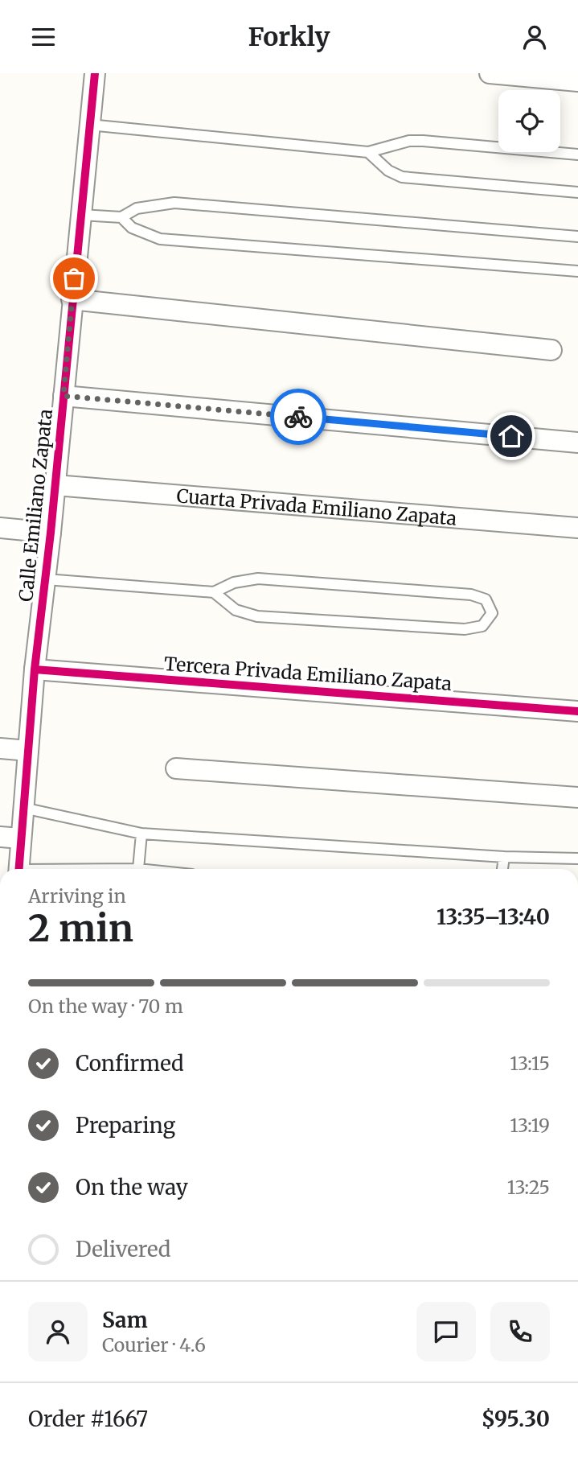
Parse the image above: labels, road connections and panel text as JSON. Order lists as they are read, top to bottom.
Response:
{
  "streets": {
    "street": ["Calle Emiliano Zapata", "Cuarta Privada Emiliano Zapata", "Tercera Privada Emiliano Zapata"]
  },
  "crossings": [
    ["Calle Emiliano Zapata", "Cuarta Privada Emiliano Zapata"],
    ["Calle Emiliano Zapata", "Tercera Privada Emiliano Zapata"]
  ],
  "page": {
    "header": "Forkly",
    "heading": ["2 min", "Arriving in", "13:35–13:40"],
    "panel": [
      "Sam",
      "Courier · 4.6",
      "Order #1667",
      "$95.30"
    ],
    "bar": "On the way · 70 m",
    "list": [
      ["Confirmed", "13:15"],
      ["Preparing", "13:19"],
      ["On the way", "13:25"],
      "Delivered"
    ]
  }
}
